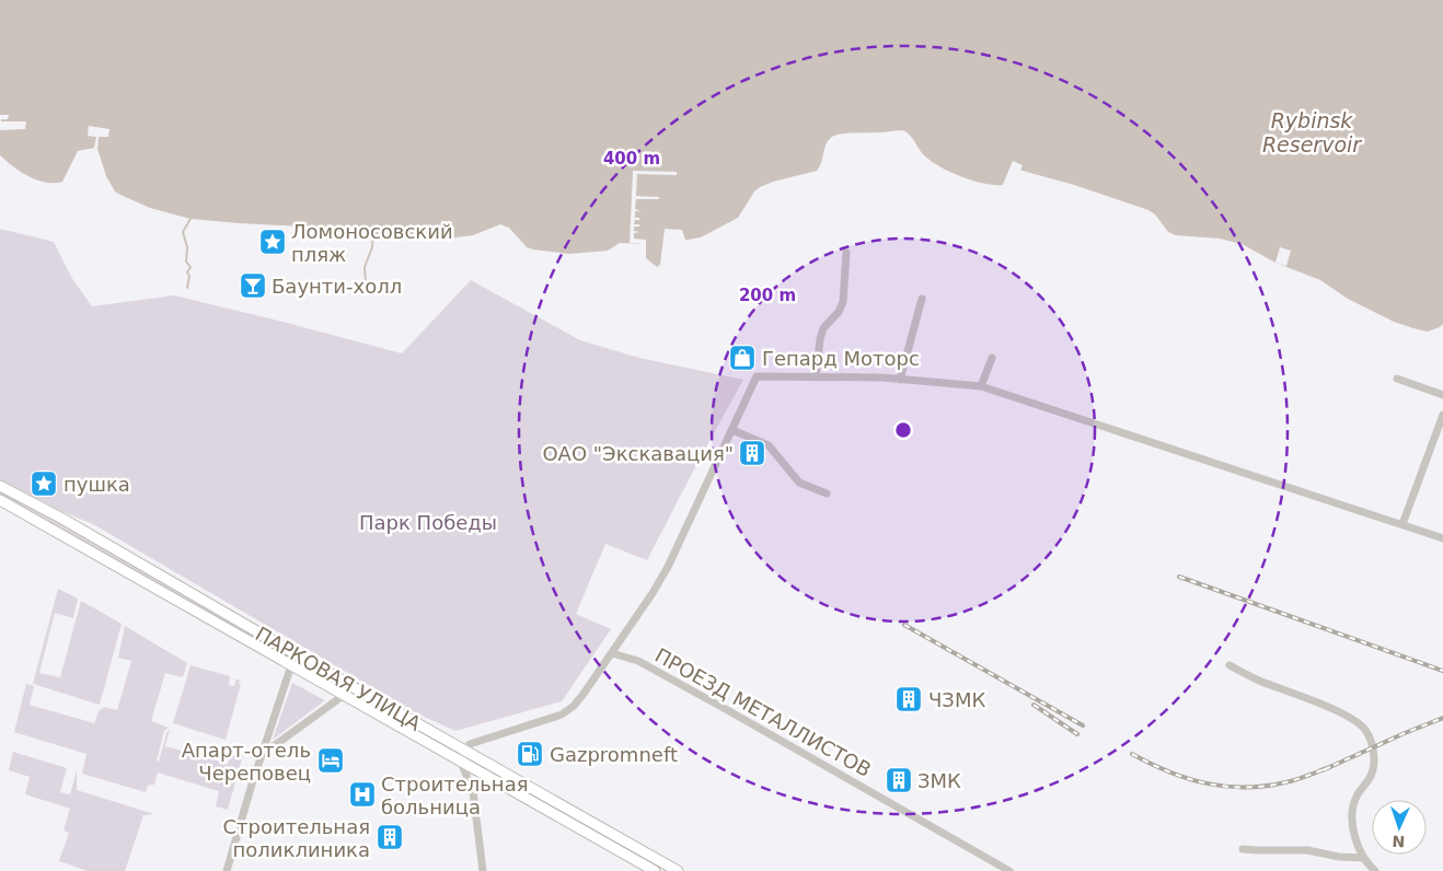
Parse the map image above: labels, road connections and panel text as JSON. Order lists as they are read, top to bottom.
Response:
{
  "streets": {
    "main road": ["ПАРКОВАЯ УЛИЦА"],
    "street": ["ПРОЕЗД МЕТАЛЛИСТОВ"]
  },
  "water": ["Rybinsk Reservoir"],
  "parks": ["Парк Победы"],
  "places": {
    "place": ["Ломоносовский пляж", "пушка"],
    "bar": ["Баунти-холл"],
    "shop": ["Гепард Моторс"],
    "building": [
      "ОАО \"Экскавация\"",
      "ЧЗМК",
      "ЗМК",
      "Строительная поликлиника"
    ],
    "fuel station": ["Gazpromneft"],
    "hotel": ["Апарт-отель Череповец"],
    "hospital": ["Строительная больница"]
  },
  "north": "bottom",
  "rings": ["400 m", "200 m"]
}
